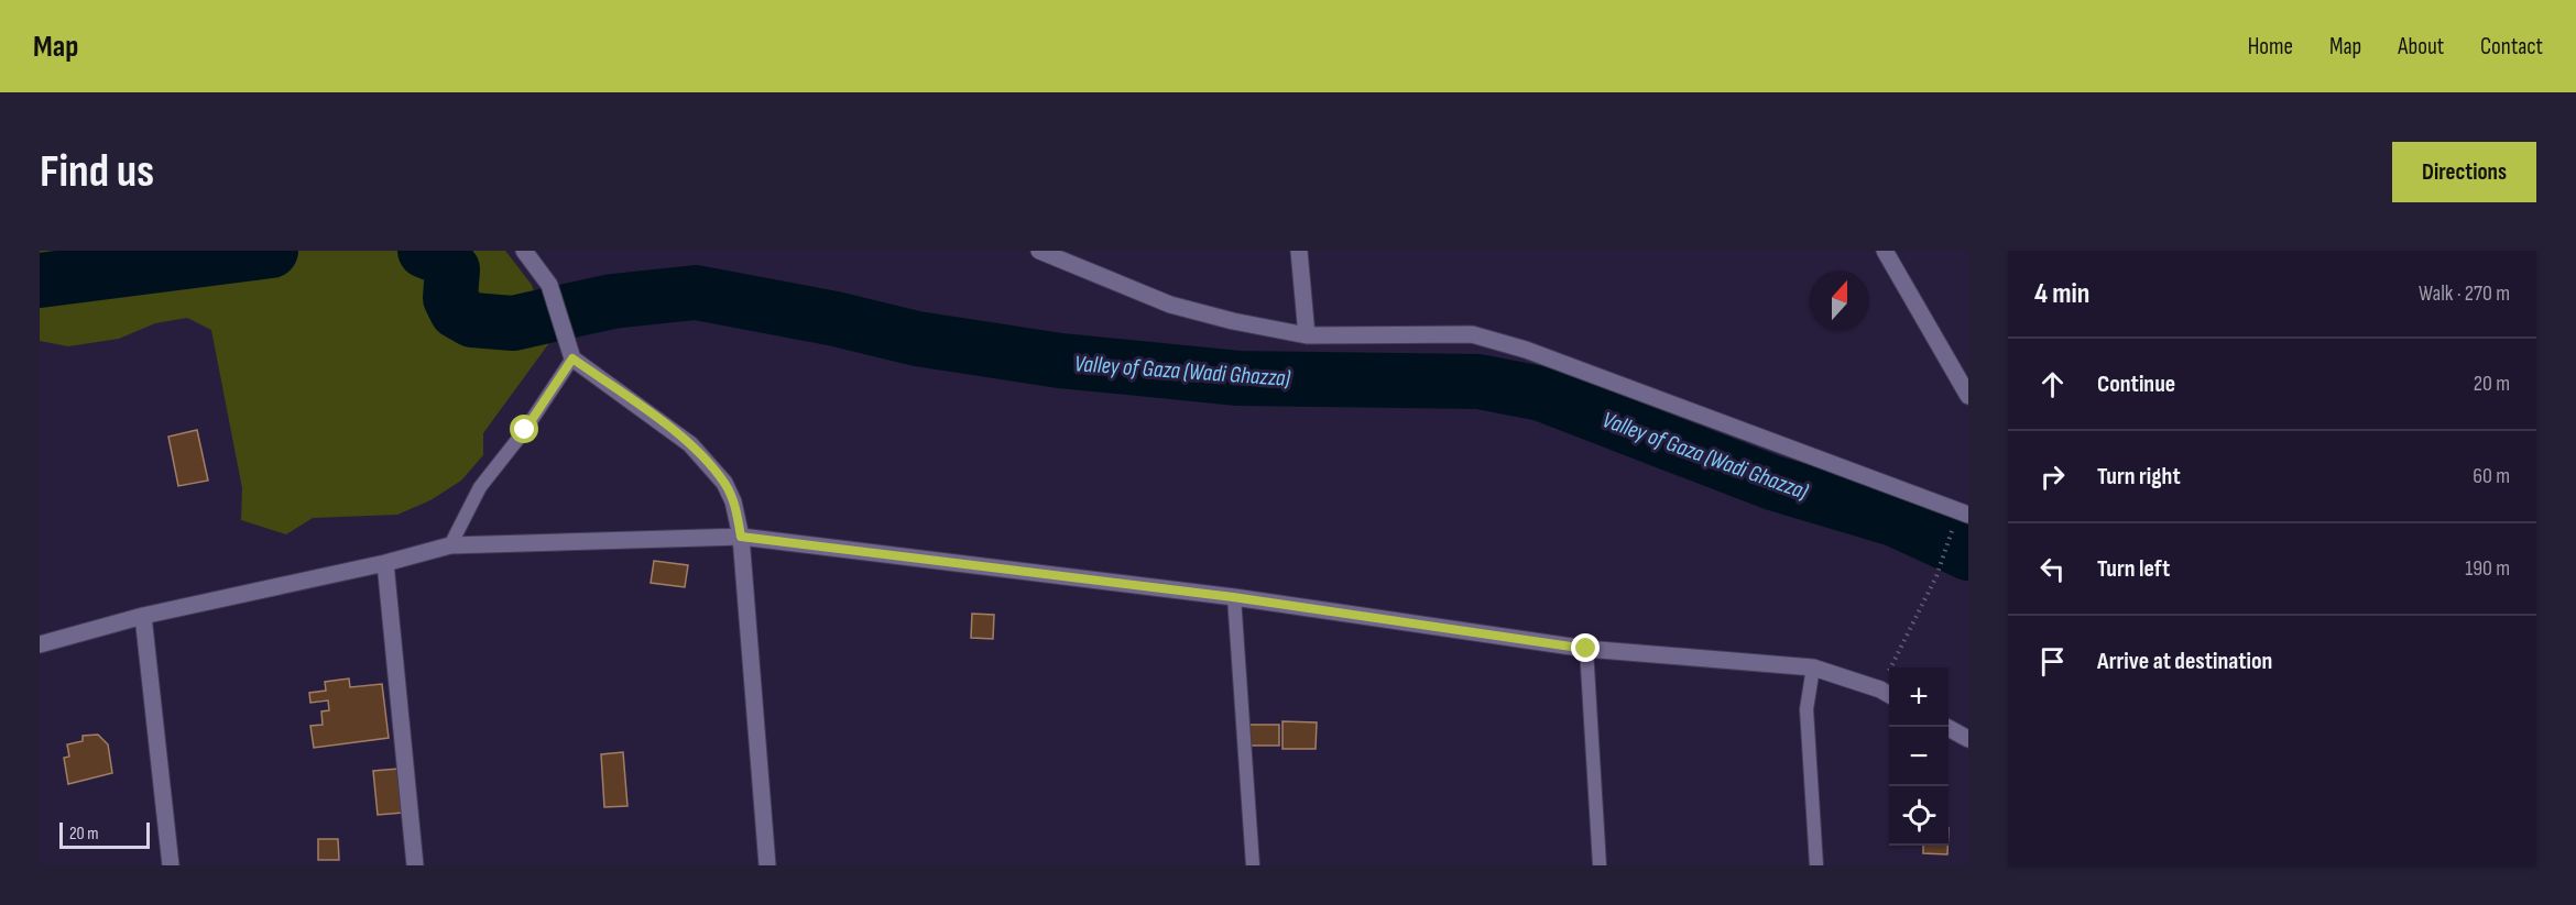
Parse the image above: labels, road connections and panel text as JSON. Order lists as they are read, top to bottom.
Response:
{
  "water": ["Valley of Gaza (Wadi Ghazza)"],
  "scale_bar": "20 m",
  "north": "top",
  "page": {
    "header": "Map",
    "nav": [
      "Home",
      "Map",
      "About",
      "Contact"
    ],
    "buttons": "Directions",
    "title": "Find us",
    "heading": ["4 min", "Walk · 270 m"],
    "list": [
      ["Continue", "20 m"],
      ["Turn right", "60 m"],
      ["Turn left", "190 m"],
      "Arrive at destination"
    ],
    "map_buttons": ["+", "−"],
    "scale": "20 m"
  }
}
